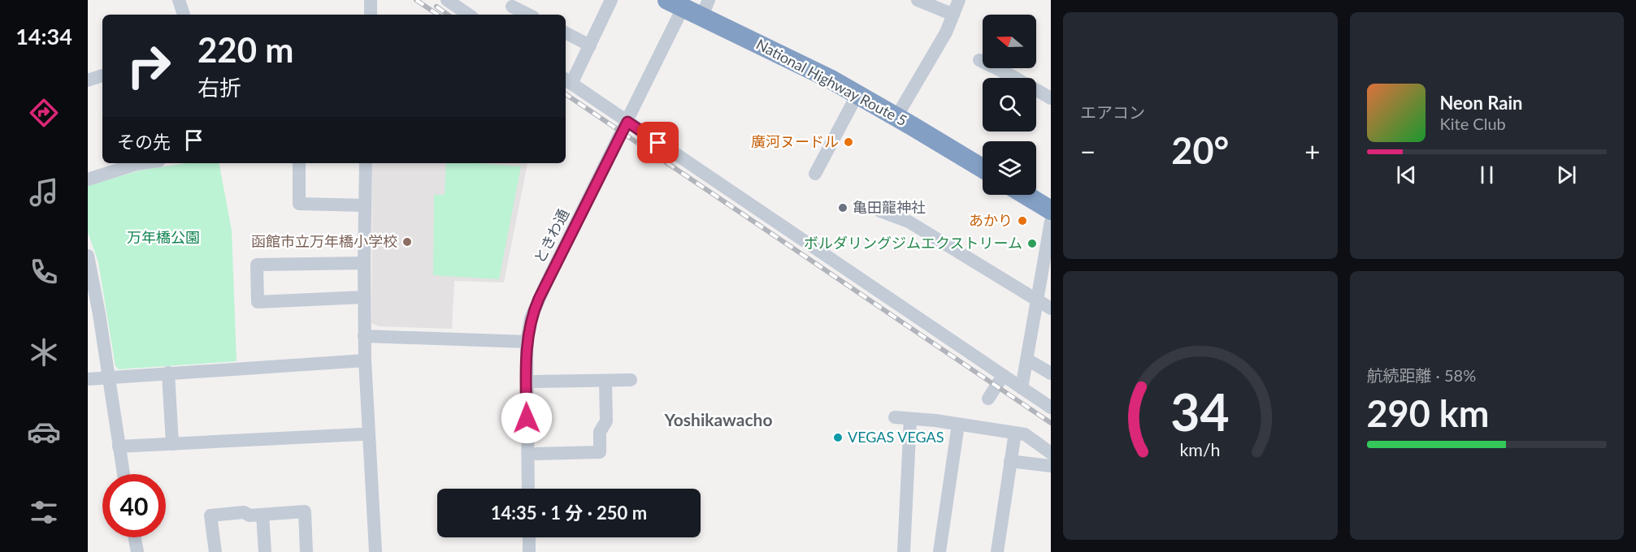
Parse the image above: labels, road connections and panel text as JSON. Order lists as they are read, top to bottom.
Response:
{
  "streets": {
    "highway": ["National Highway Route 5"],
    "street": ["ときわ通"]
  },
  "crossings": [
    ["National Highway Route 5", "ときわ通"]
  ],
  "districts": ["Yoshikawacho"],
  "parks": ["万年橋公園"],
  "places": [
    "廣河ヌードル",
    "亀田龍神社",
    "あかり",
    "函館市立万年橋小学校",
    "ボルダリングジムエクストリーム",
    "VEGAS VEGAS"
  ],
  "north": "left",
  "page": {
    "tabs": "14:34",
    "tile": [
      "エアコン",
      ["航続距離 · 58%", "290 km"]
    ],
    "turn": ["220 m", "右折"],
    "song": ["Neon Rain", "Kite Club"],
    "then": "その先",
    "heat": ["−", "20°", "+"],
    "limit": "40",
    "trip": "14:35 · 1 分 · 250 m",
    "gauge": ["34", "km/h"]
  }
}
